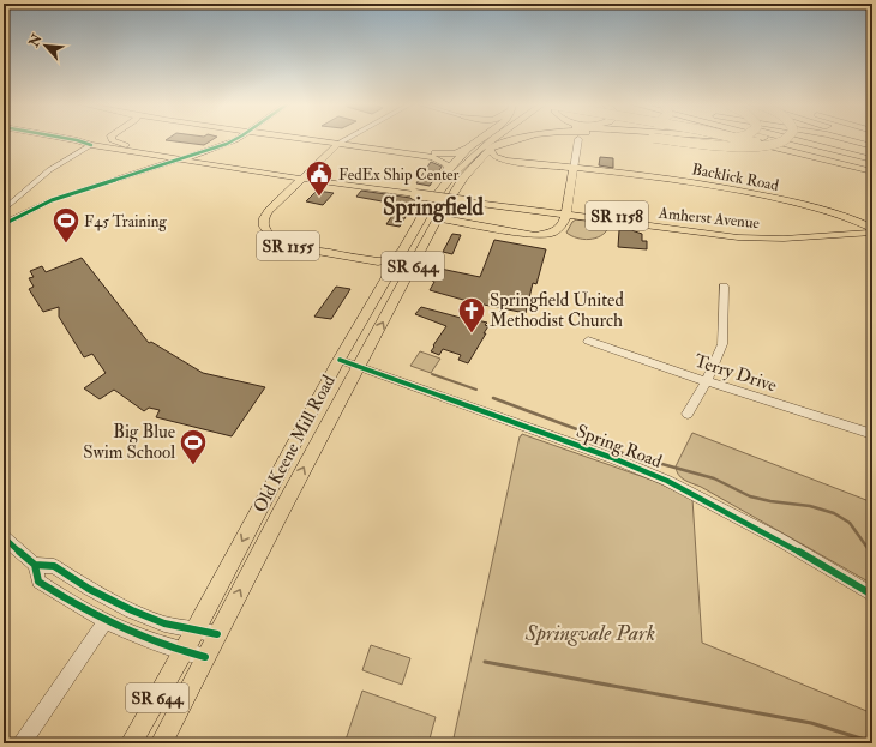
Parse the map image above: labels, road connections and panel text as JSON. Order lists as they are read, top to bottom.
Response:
{
  "streets": {
    "main road": [
      "Backlick Road",
      "SR 1158",
      "Amherst Avenue",
      "SR 1155",
      "SR 644",
      "Old Keene Mill Road"
    ],
    "street": ["Terry Drive", "Spring Road"]
  },
  "crossings": [
    ["Backlick Road", "Amherst Avenue"],
    ["Amherst Avenue", "SR 1155"],
    ["Old Keene Mill Road", "Spring Road"]
  ],
  "districts": ["Springfield"],
  "parks": ["Springvale Park"],
  "places": {
    "public building": ["FedEx Ship Center"],
    "sports": ["F45 Training", "Big Blue Swim School"],
    "church": ["Springfield United Methodist Church"]
  },
  "north": "top left"
}
